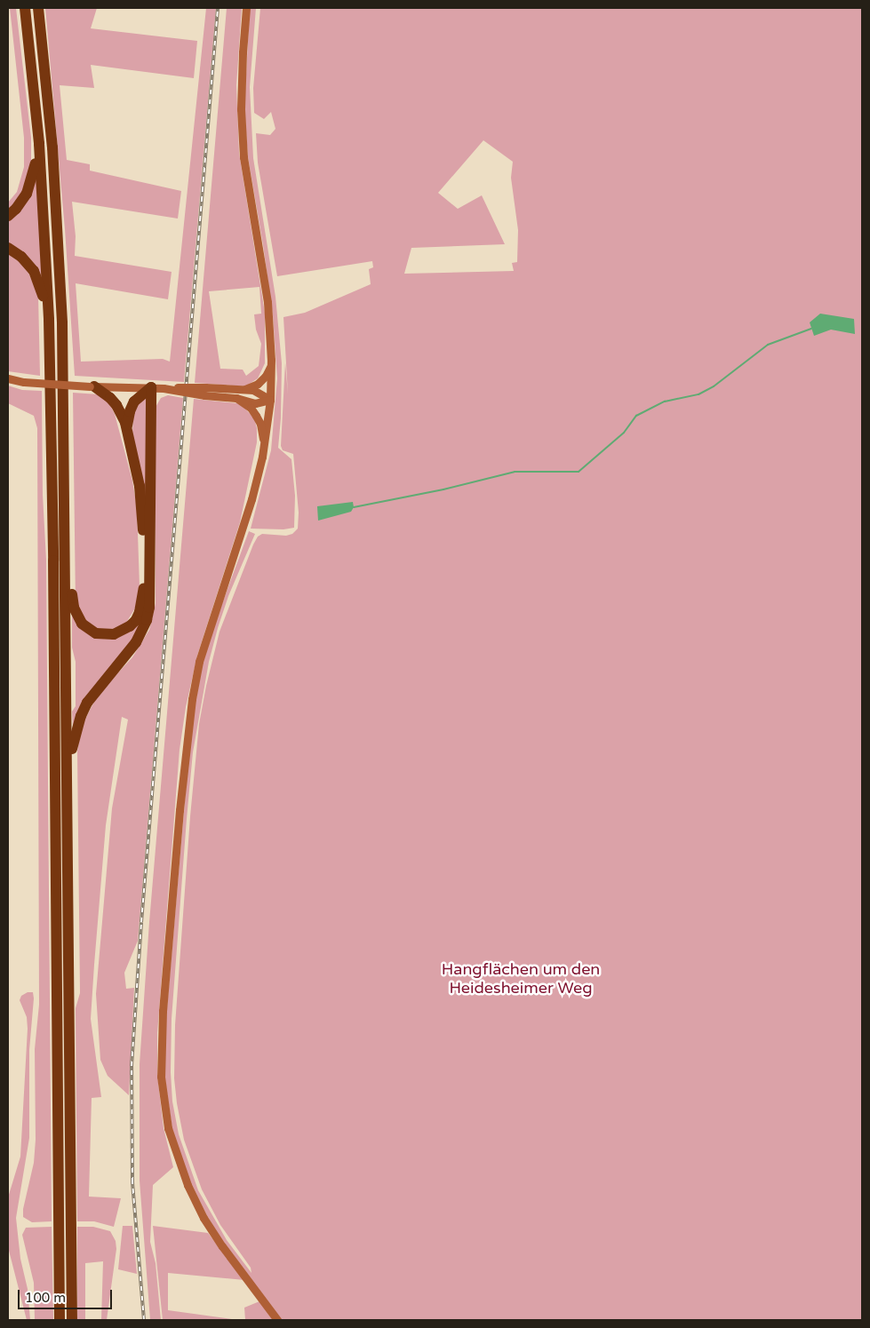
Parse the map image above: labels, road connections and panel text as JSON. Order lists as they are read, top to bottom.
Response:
{
  "parks": ["Hangflächen um den Heidesheimer Weg"],
  "scale_bar": "100 m"
}
